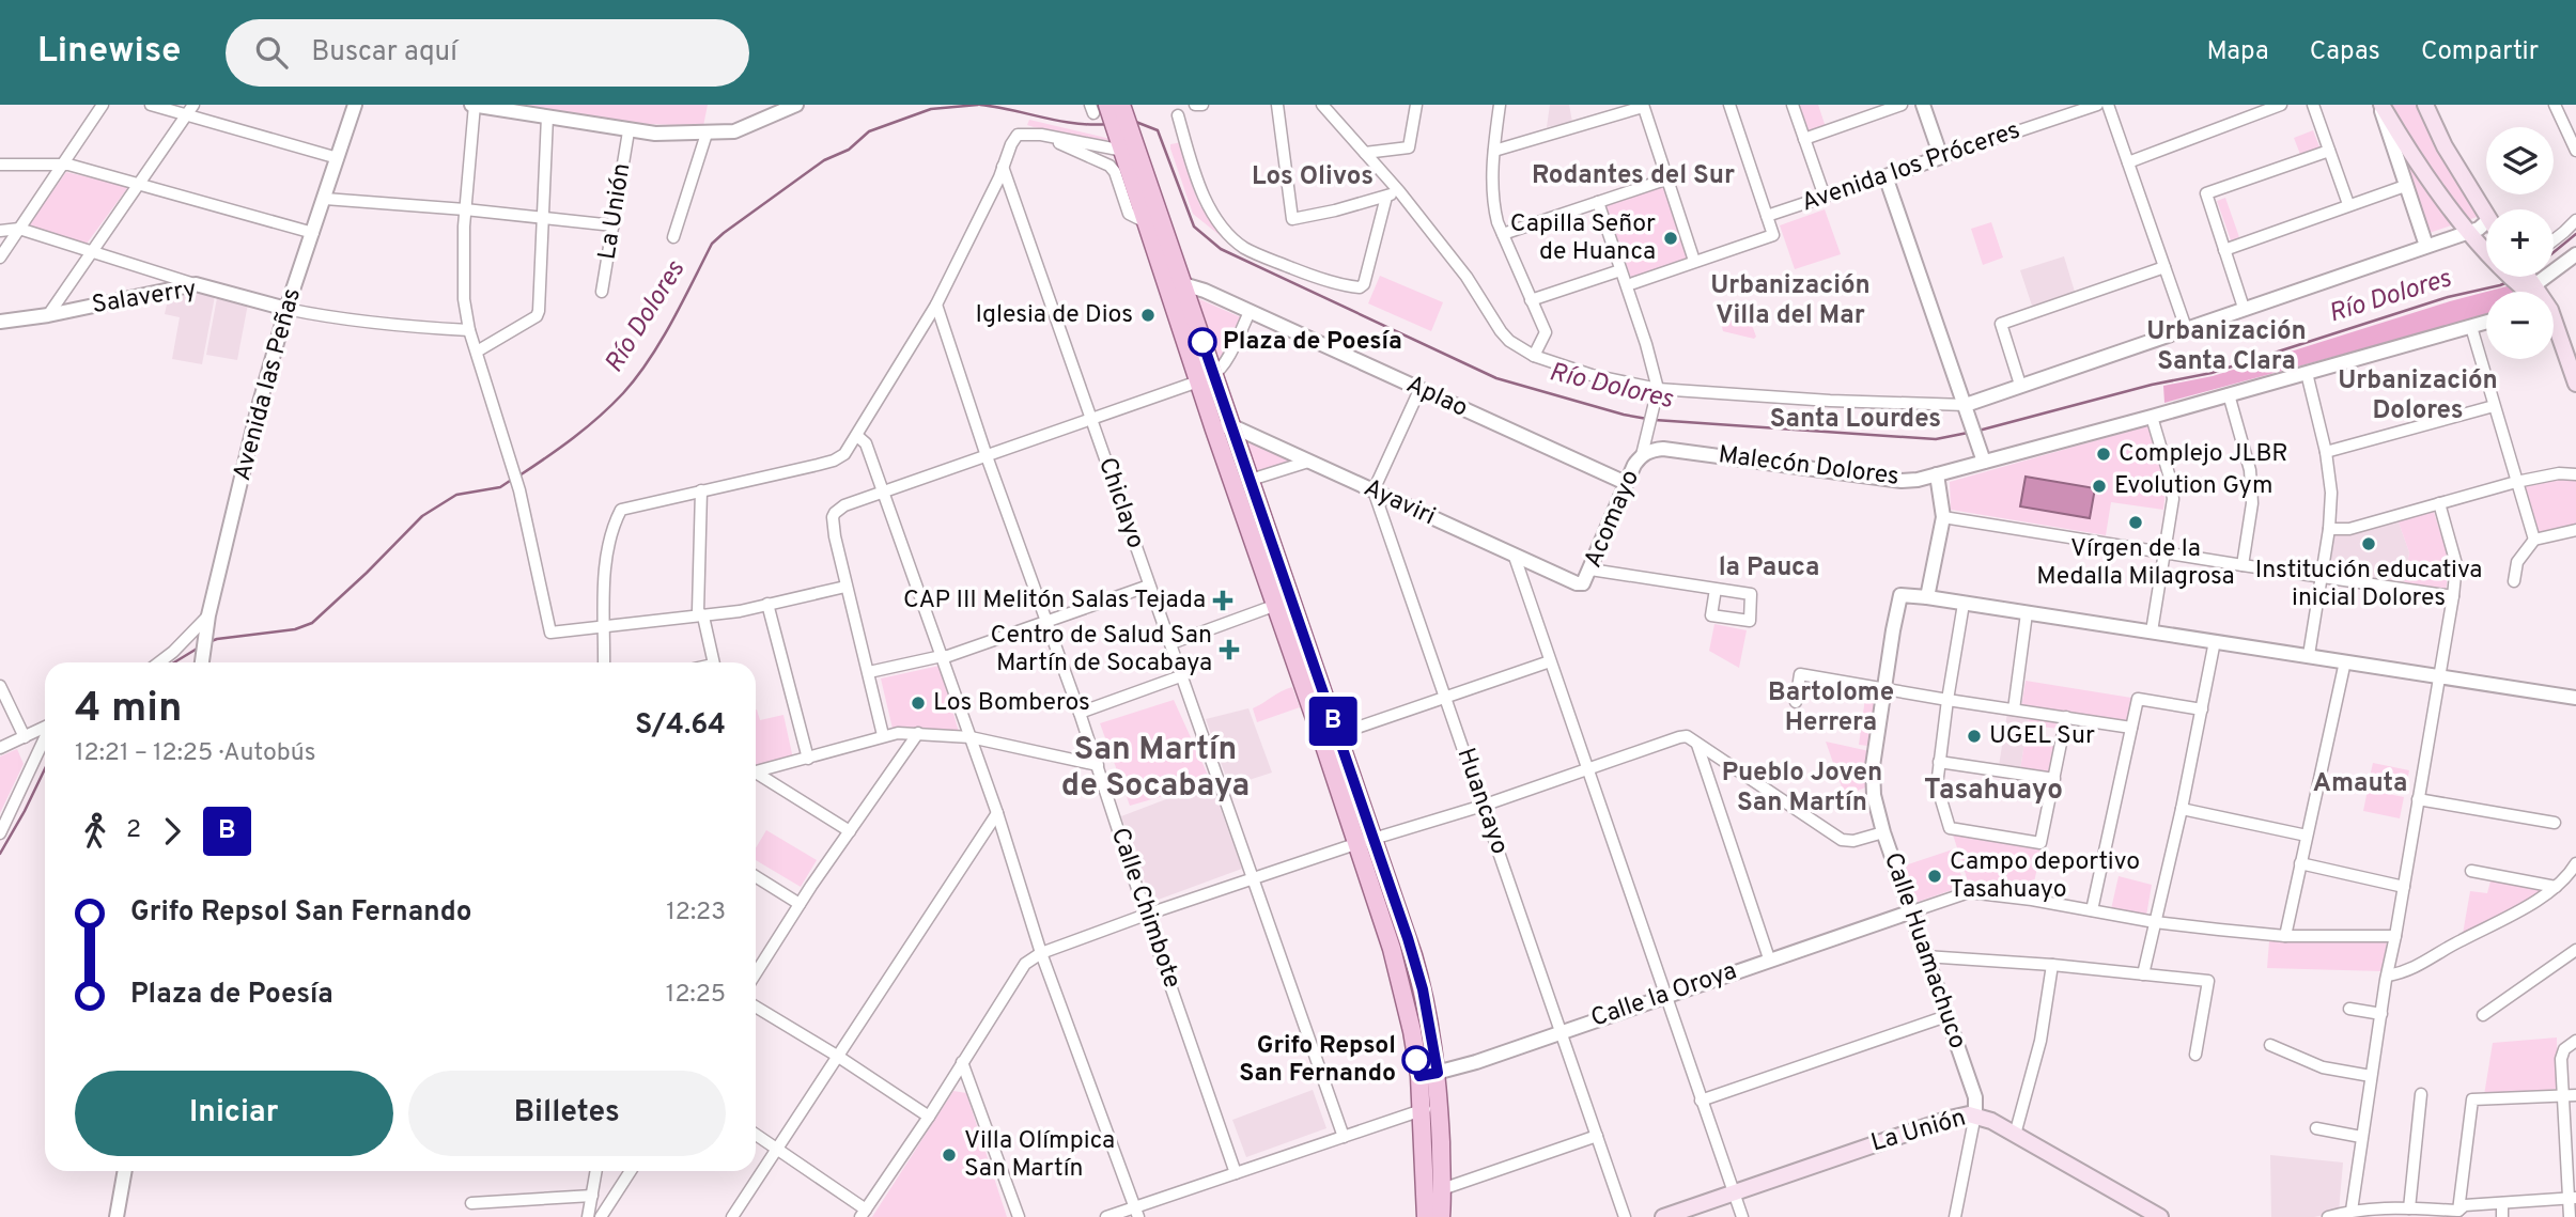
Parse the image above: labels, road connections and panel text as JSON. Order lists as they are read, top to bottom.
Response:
{
  "streets": {
    "main road": ["La Unión"],
    "street": [
      "Avenida los Próceres",
      "Salaverry",
      "Avenida las Peñas",
      "Aplao",
      "Malecón Dolores",
      "Chiclayo",
      "Ayaviri",
      "Acomayo",
      "Huancayo",
      "Calle Chimbote",
      "Calle Huamachuco",
      "Calle la Oroya"
    ]
  },
  "crossings": [
    ["La Unión", "Calle Huamachuco"],
    ["Salaverry", "Avenida las Peñas"],
    ["Aplao", "Acomayo"],
    ["Malecón Dolores", "Acomayo"],
    ["Ayaviri", "Acomayo"],
    ["Ayaviri", "Huancayo"],
    ["Huancayo", "Calle la Oroya"],
    ["Calle Huamachuco", "Calle la Oroya"]
  ],
  "districts": [
    "Rodantes del Sur",
    "Los Olivos",
    "Urbanización Villa del Mar",
    "Urbanización Santa Clara",
    "Urbanización Dolores",
    "Santa Lourdes",
    "la Pauca",
    "Bartolome Herrera",
    "San Martín de Socabaya",
    "Pueblo Joven San Martín",
    "Amauta",
    "Tasahuayo"
  ],
  "water": ["Río Dolores"],
  "places": {
    "other": [
      "Capilla Señor de Huanca",
      "Iglesia de Dios",
      "Plaza de Poesía",
      "Complejo JLBR",
      "Evolution Gym",
      "Vírgen de la Medalla Milagrosa",
      "Institución educativa inicial Dolores",
      "Los Bomberos",
      "UGEL Sur",
      "Campo deportivo Tasahuayo",
      "Grifo Repsol San Fernando",
      "Villa Olímpica San Martín"
    ],
    "health": ["CAP III Melitón Salas Tejada", "Centro de Salud San Martín de Socabaya"]
  },
  "lines": ["bus line B"],
  "page": {
    "header": "Linewise",
    "search": "Buscar aquí",
    "nav": ["Mapa", "Capas", "Compartir"],
    "on_map": "B",
    "map_buttons": ["+", "−"],
    "heading": ["4 min", "12:21 – 12:25 · Autobús", "S/4.64"],
    "legs": ["2", "B"],
    "list": [
      {
        "name": "Grifo Repsol San Fernando",
        "value": "12:23"
      },
      {
        "name": "Plaza de Poesía",
        "value": "12:25"
      }
    ],
    "buttons": ["Iniciar", "Billetes"]
  }
}
